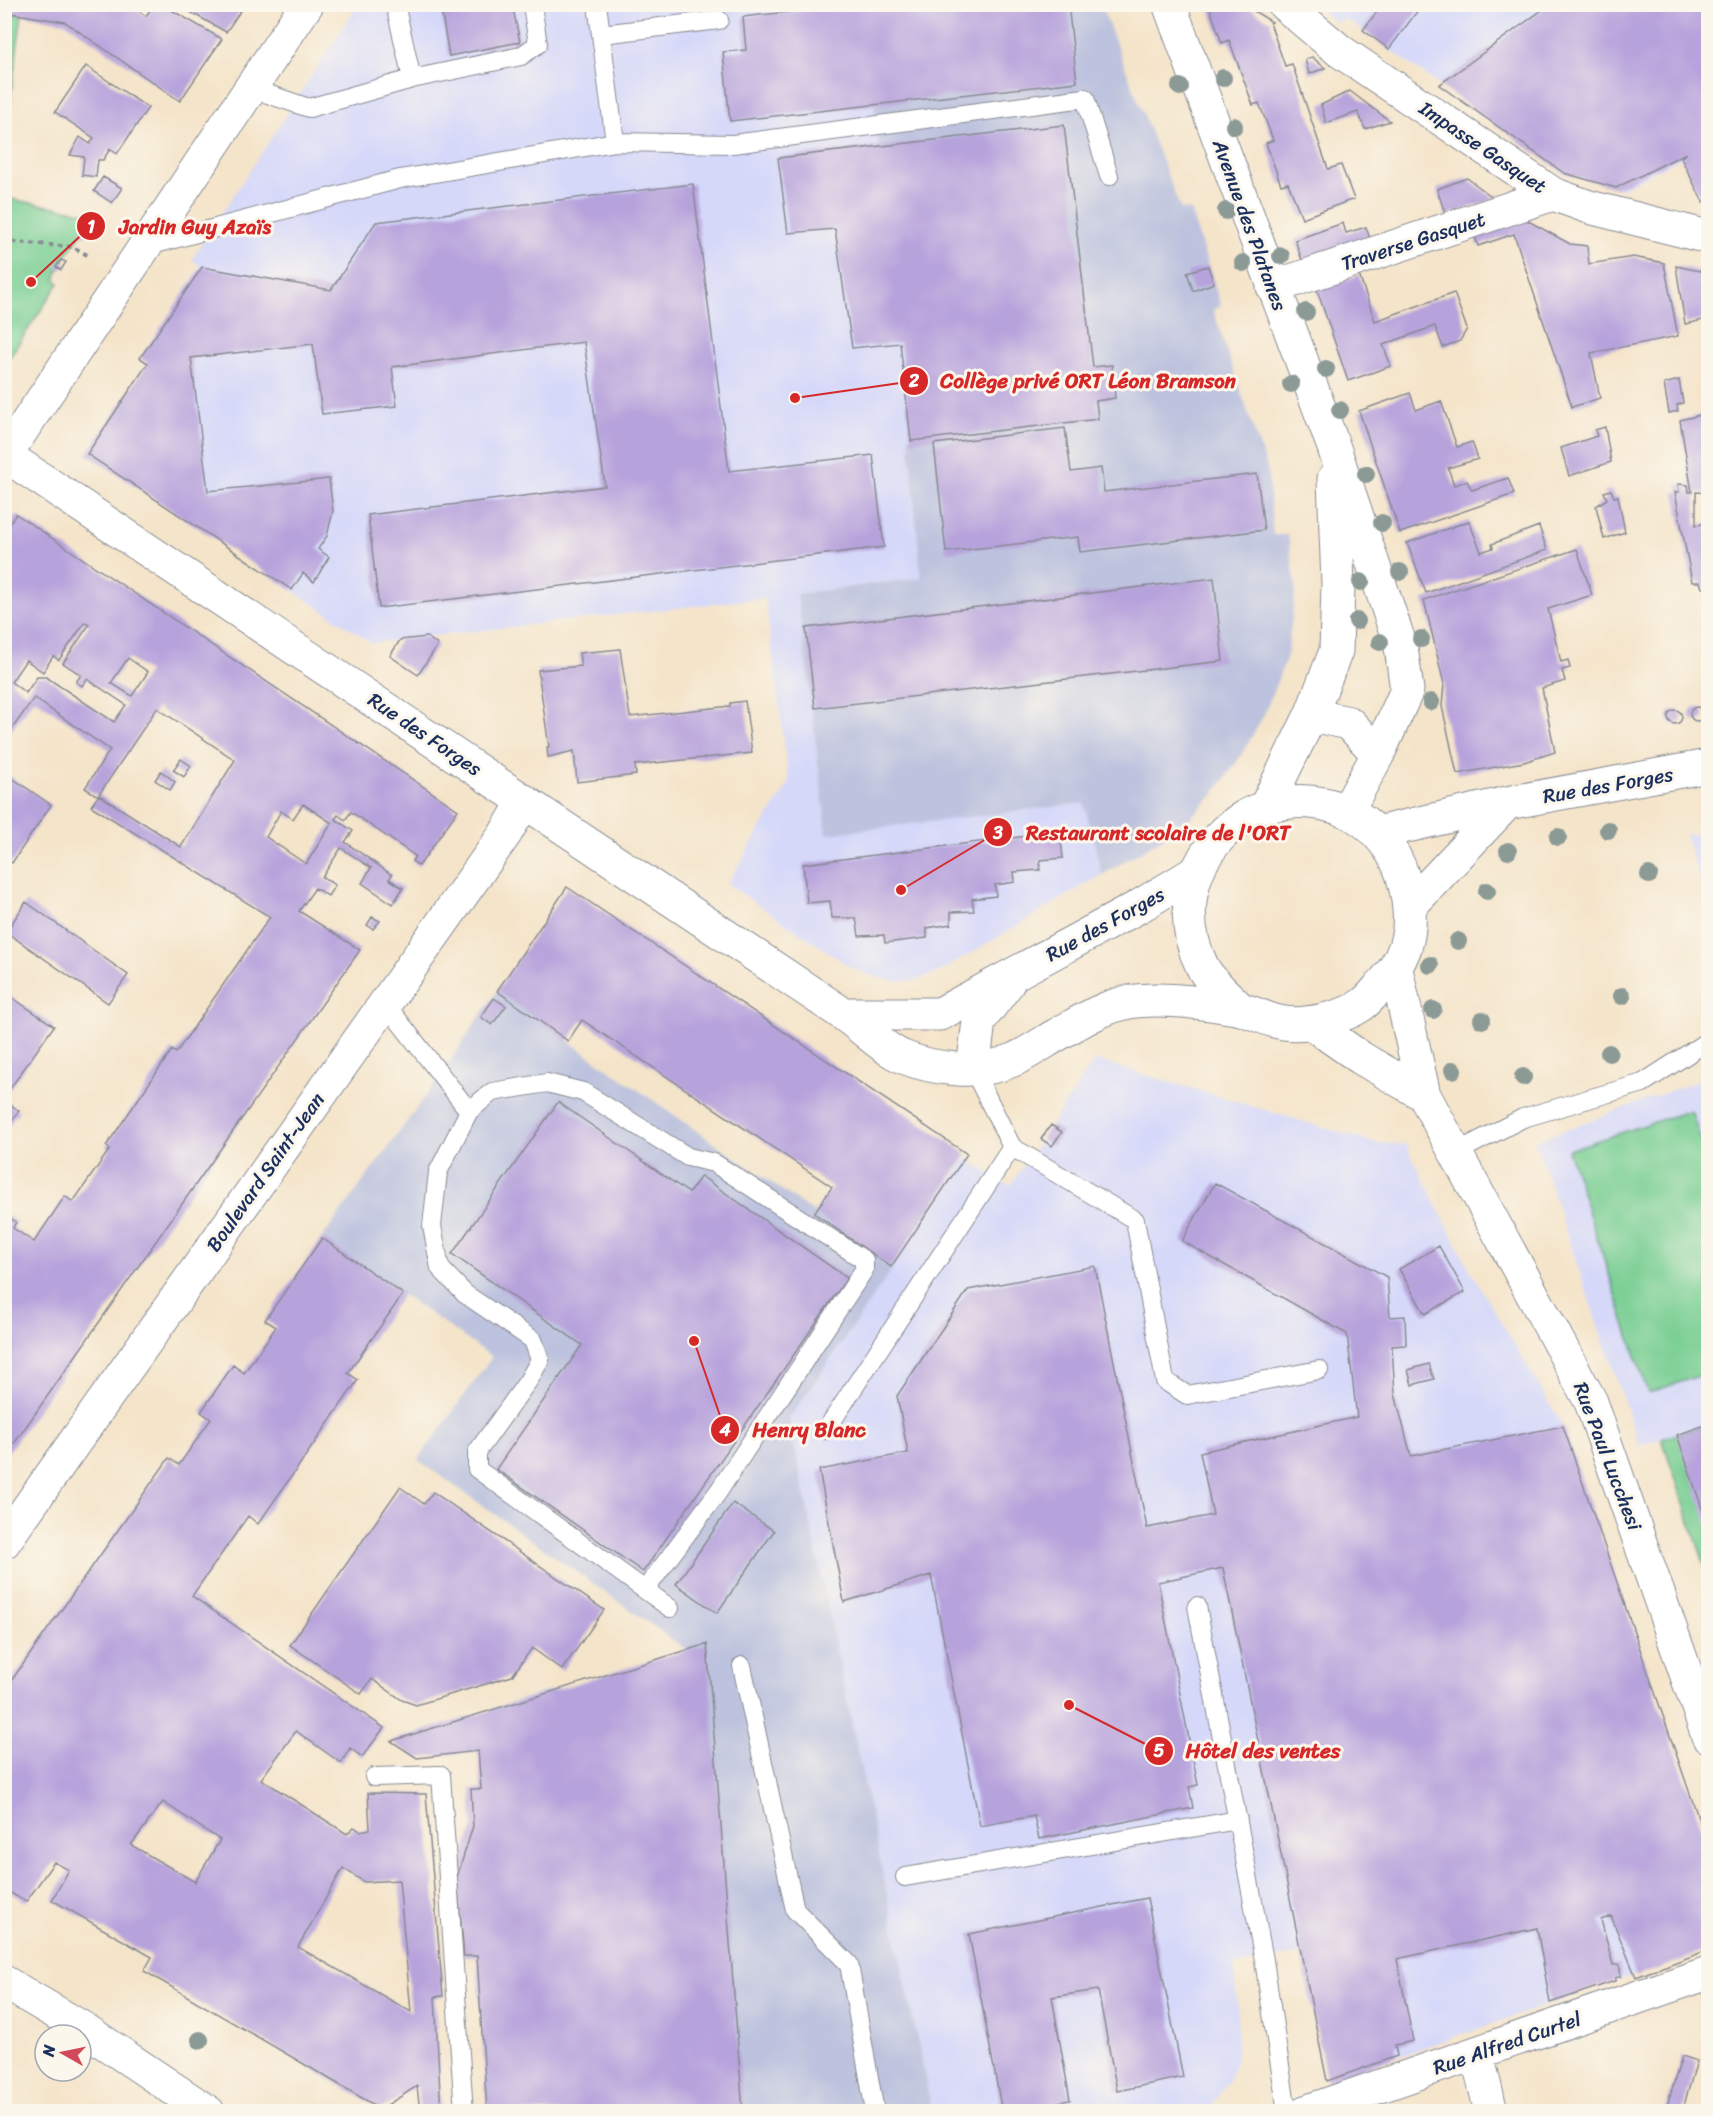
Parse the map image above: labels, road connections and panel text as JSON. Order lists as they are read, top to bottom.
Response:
{
  "streets": {
    "street": [
      "Impasse Gasquet",
      "Avenue des Platanes",
      "Traverse Gasquet",
      "Rue des Forges",
      "Boulevard Saint-Jean",
      "Rue Paul Lucchesi",
      "Rue Alfred Curtel"
    ]
  },
  "crossings": [
    ["Impasse Gasquet", "Traverse Gasquet"],
    ["Avenue des Platanes", "Traverse Gasquet"],
    ["Rue des Forges", "Boulevard Saint-Jean"]
  ],
  "places": [
    "Jardin Guy Azaïs",
    "Collège privé ORT Léon Bramson",
    "Restaurant scolaire de l'ORT",
    "Henry Blanc",
    "Hôtel des ventes"
  ],
  "north": "left"
}
